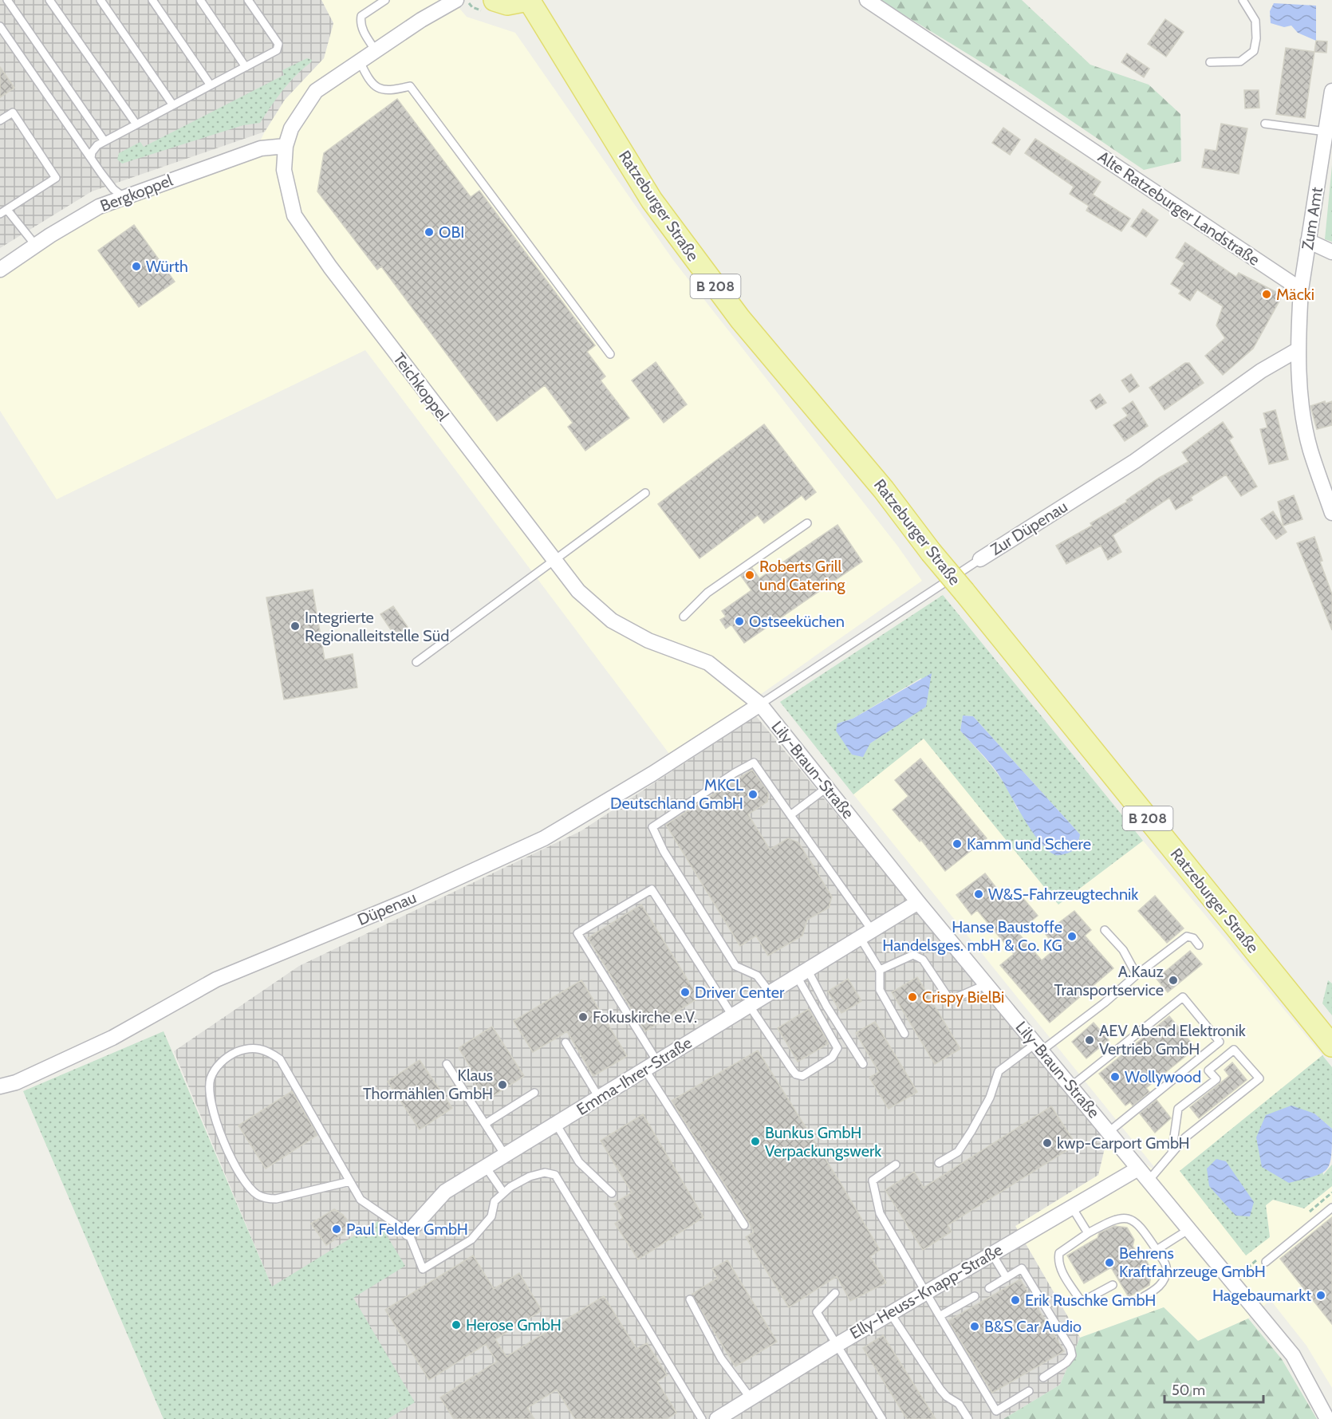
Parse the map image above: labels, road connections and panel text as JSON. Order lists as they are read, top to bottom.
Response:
{
  "streets": {
    "main road": ["Ratzeburger Straße", "B 208"],
    "street": [
      "Bergkoppel",
      "Alte Ratzeburger Landstraße",
      "Zum Amt",
      "Teichkoppel",
      "Zur Düpenau",
      "Lily-Braun-Straße",
      "Düpenau",
      "Emma-Ihrer-Straße",
      "Elly-Heuss-Knapp-Straße"
    ]
  },
  "crossings": [
    ["Bergkoppel", "Teichkoppel"],
    ["Alte Ratzeburger Landstraße", "Zum Amt"],
    ["Teichkoppel", "Zur Düpenau"],
    ["Teichkoppel", "Lily-Braun-Straße"],
    ["Teichkoppel", "Düpenau"],
    ["Zur Düpenau", "Lily-Braun-Straße"],
    ["Zur Düpenau", "Düpenau"],
    ["Lily-Braun-Straße", "Düpenau"],
    ["Lily-Braun-Straße", "Emma-Ihrer-Straße"],
    ["Lily-Braun-Straße", "Elly-Heuss-Knapp-Straße"]
  ],
  "places": [
    "OBI",
    "Würth",
    "Mäcki",
    "Roberts Grill und Catering",
    "Ostseeküchen",
    "Integrierte Regionalleitstelle Süd",
    "MKCL Deutschland GmbH",
    "Kamm und Schere",
    "W&S-Fahrzeugtechnik",
    "Hanse Baustoffe Handelsges. mbH & Co. KG",
    "A.Kauz Transportservice",
    "Driver Center",
    "Crispy BielBi",
    "Fokuskirche e.V.",
    "AEV Abend Elektronik Vertrieb GmbH",
    "Wollywood",
    "Klaus Thormählen GmbH",
    "Bunkus GmbH Verpackungswerk",
    "kwp-Carport GmbH",
    "Paul Felder GmbH",
    "Behrens Kraftfahrzeuge GmbH",
    "Hagebaumarkt",
    "Erik Ruschke GmbH",
    "Herose GmbH",
    "B&S Car Audio"
  ],
  "scale_bar": "50 m"
}
